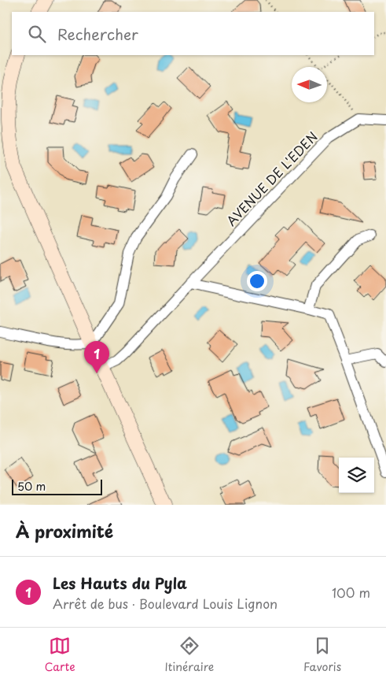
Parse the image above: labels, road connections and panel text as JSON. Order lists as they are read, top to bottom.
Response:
{
  "streets": {
    "street": ["AVENUE DE L'EDEN"]
  },
  "scale_bar": "50 m",
  "north": "left",
  "page": {
    "search": "Rechercher",
    "pins": "1",
    "scale": "50 m",
    "heading": "À proximité",
    "list": [
      {
        "mark": "1",
        "name": "Les Hauts du Pyla",
        "note": "Arrêt de bus · Boulevard Louis Lignon",
        "value": "100 m"
      }
    ],
    "nav": ["Carte", "Itinéraire", "Favoris"]
  }
}
